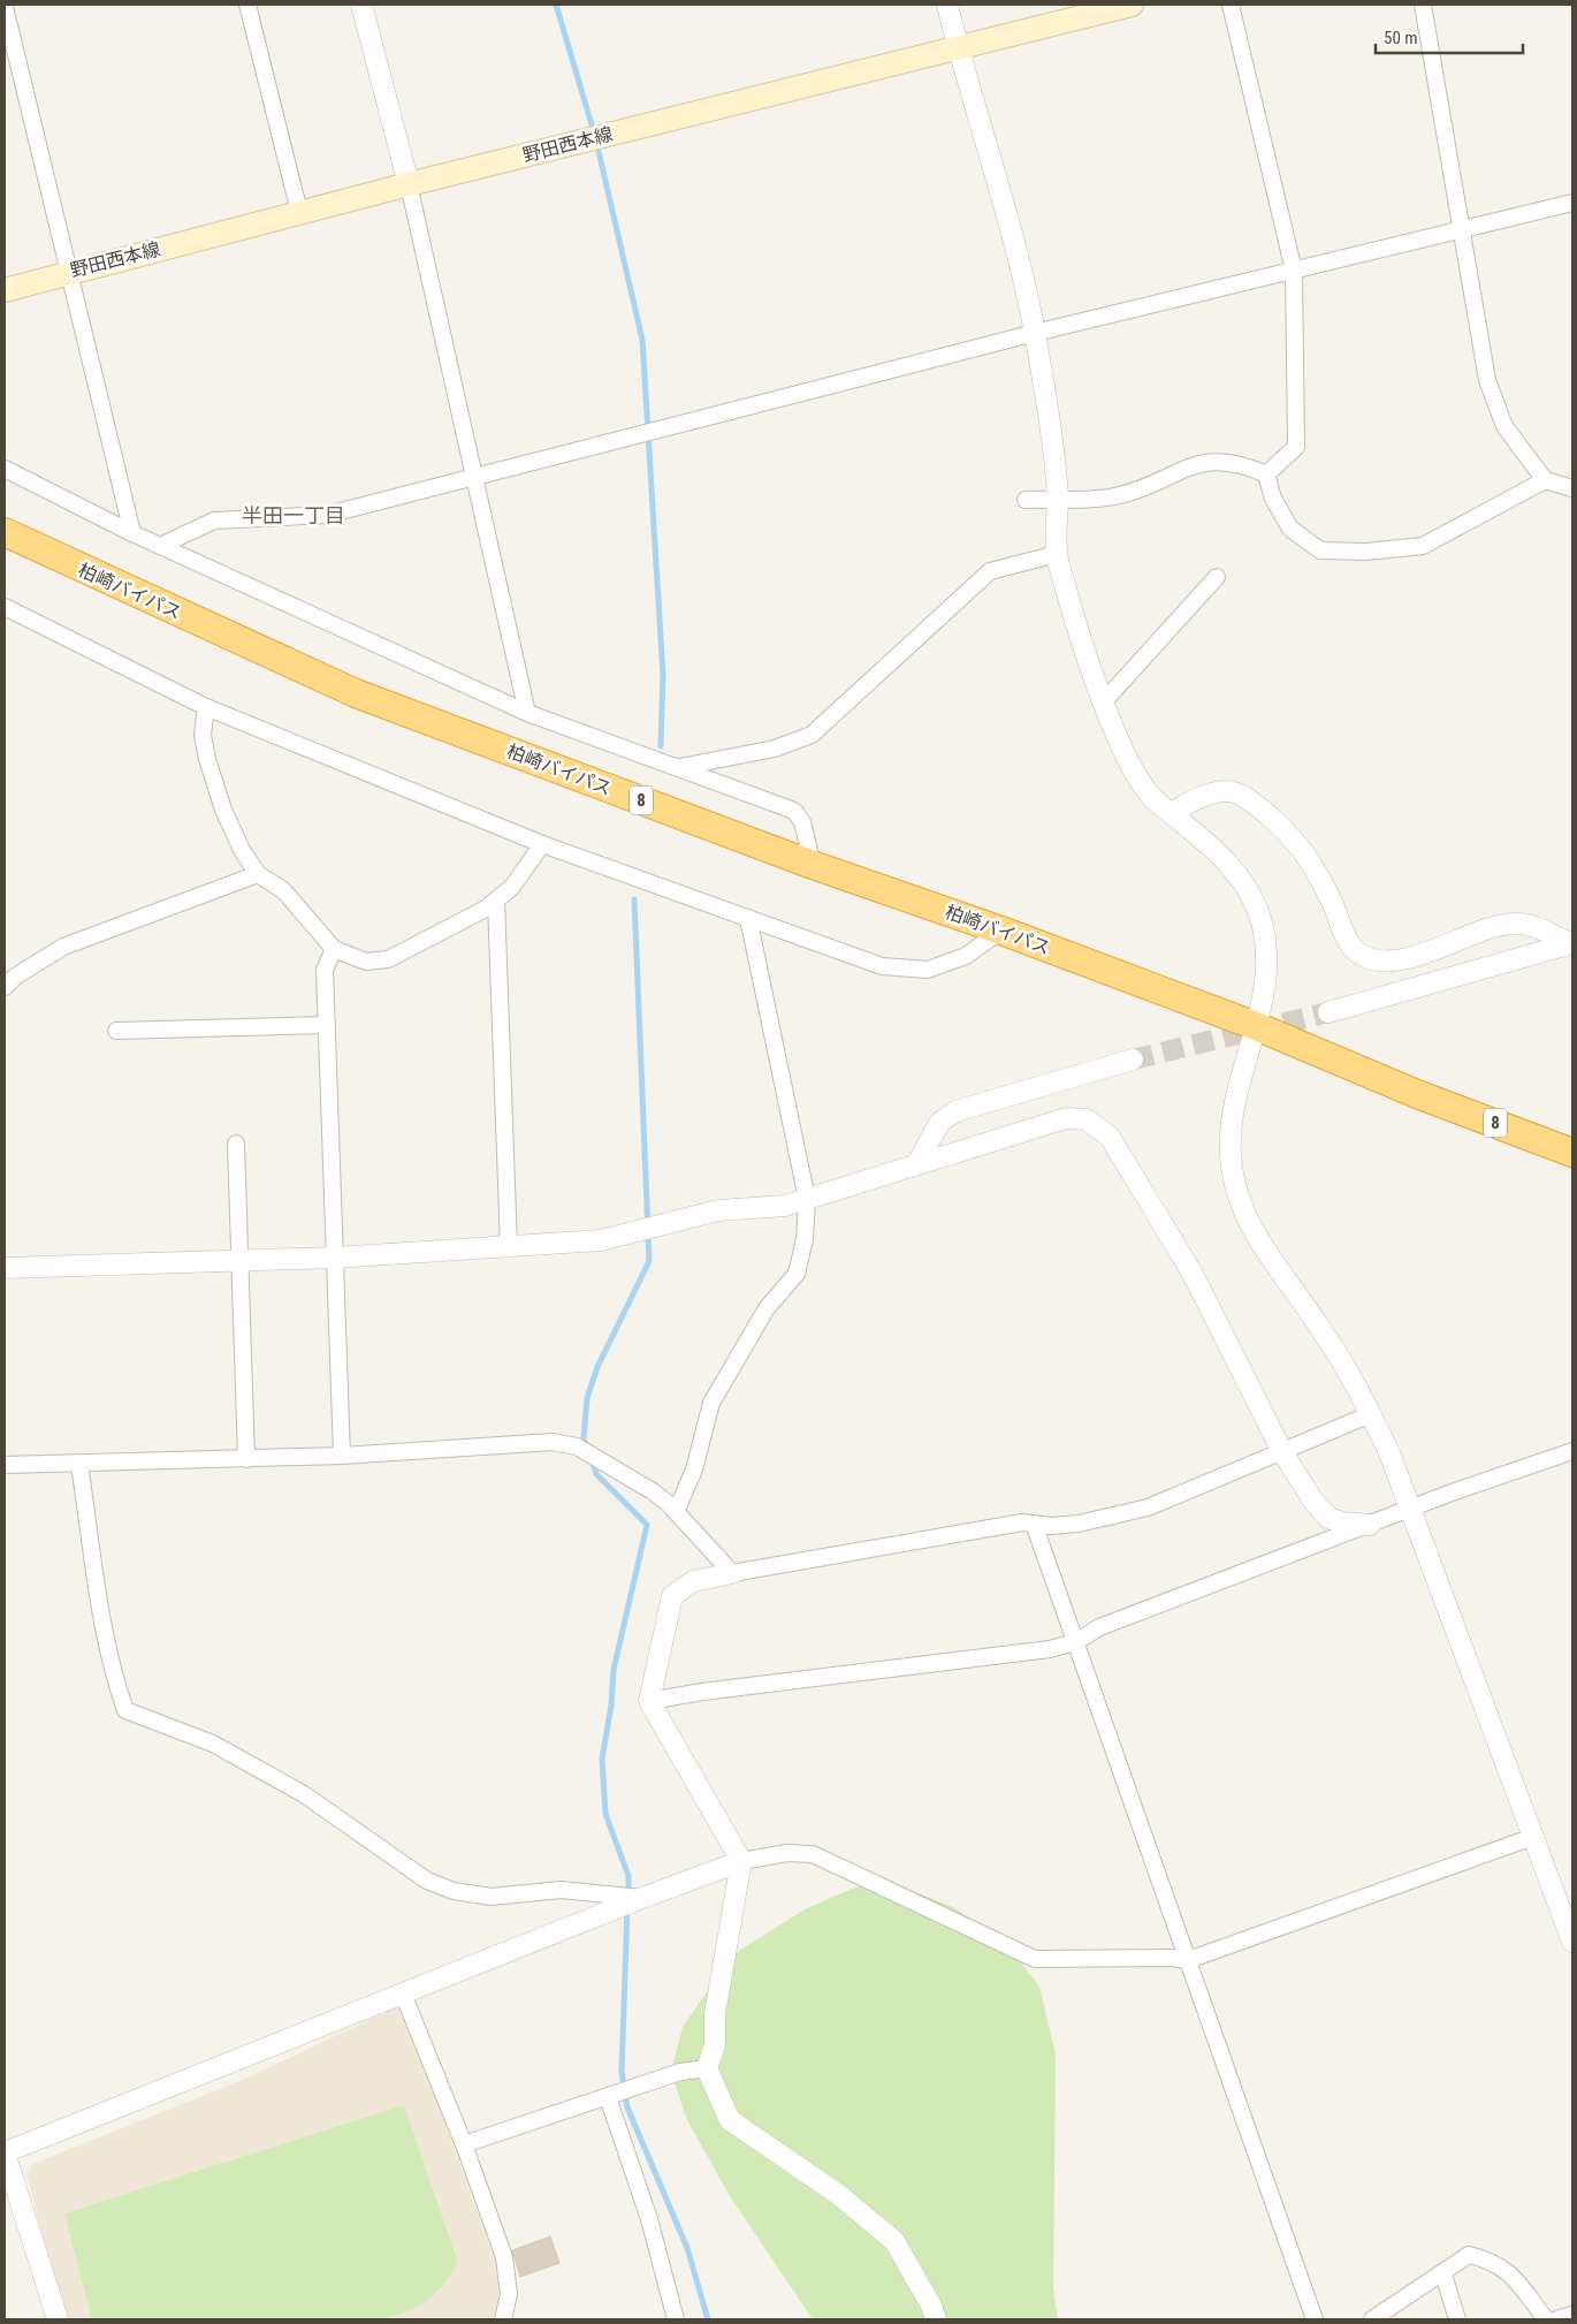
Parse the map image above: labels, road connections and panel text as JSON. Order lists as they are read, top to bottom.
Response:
{
  "streets": {
    "highway": ["柏崎バイパス", "8"],
    "main road": ["野田西本線"]
  },
  "districts": ["半田一丁目"],
  "scale_bar": "50 m"
}
